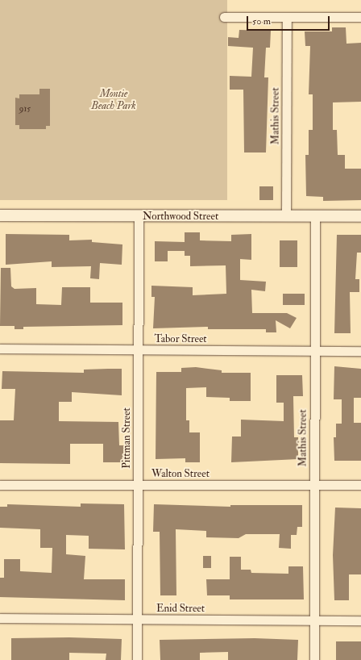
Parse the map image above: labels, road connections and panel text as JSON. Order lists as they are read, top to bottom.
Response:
{
  "streets": {
    "street": [
      "Mathis Street",
      "Northwood Street",
      "Tabor Street",
      "Pittman Street",
      "Walton Street",
      "Enid Street"
    ]
  },
  "crossings": [
    ["Mathis Street", "Northwood Street"],
    ["Mathis Street", "Tabor Street"],
    ["Mathis Street", "Walton Street"],
    ["Mathis Street", "Enid Street"],
    ["Northwood Street", "Pittman Street"],
    ["Tabor Street", "Pittman Street"],
    ["Pittman Street", "Walton Street"],
    ["Pittman Street", "Enid Street"]
  ],
  "parks": ["Montie Beach Park"],
  "house_numbers": ["915"],
  "scale_bar": "50 m"
}
